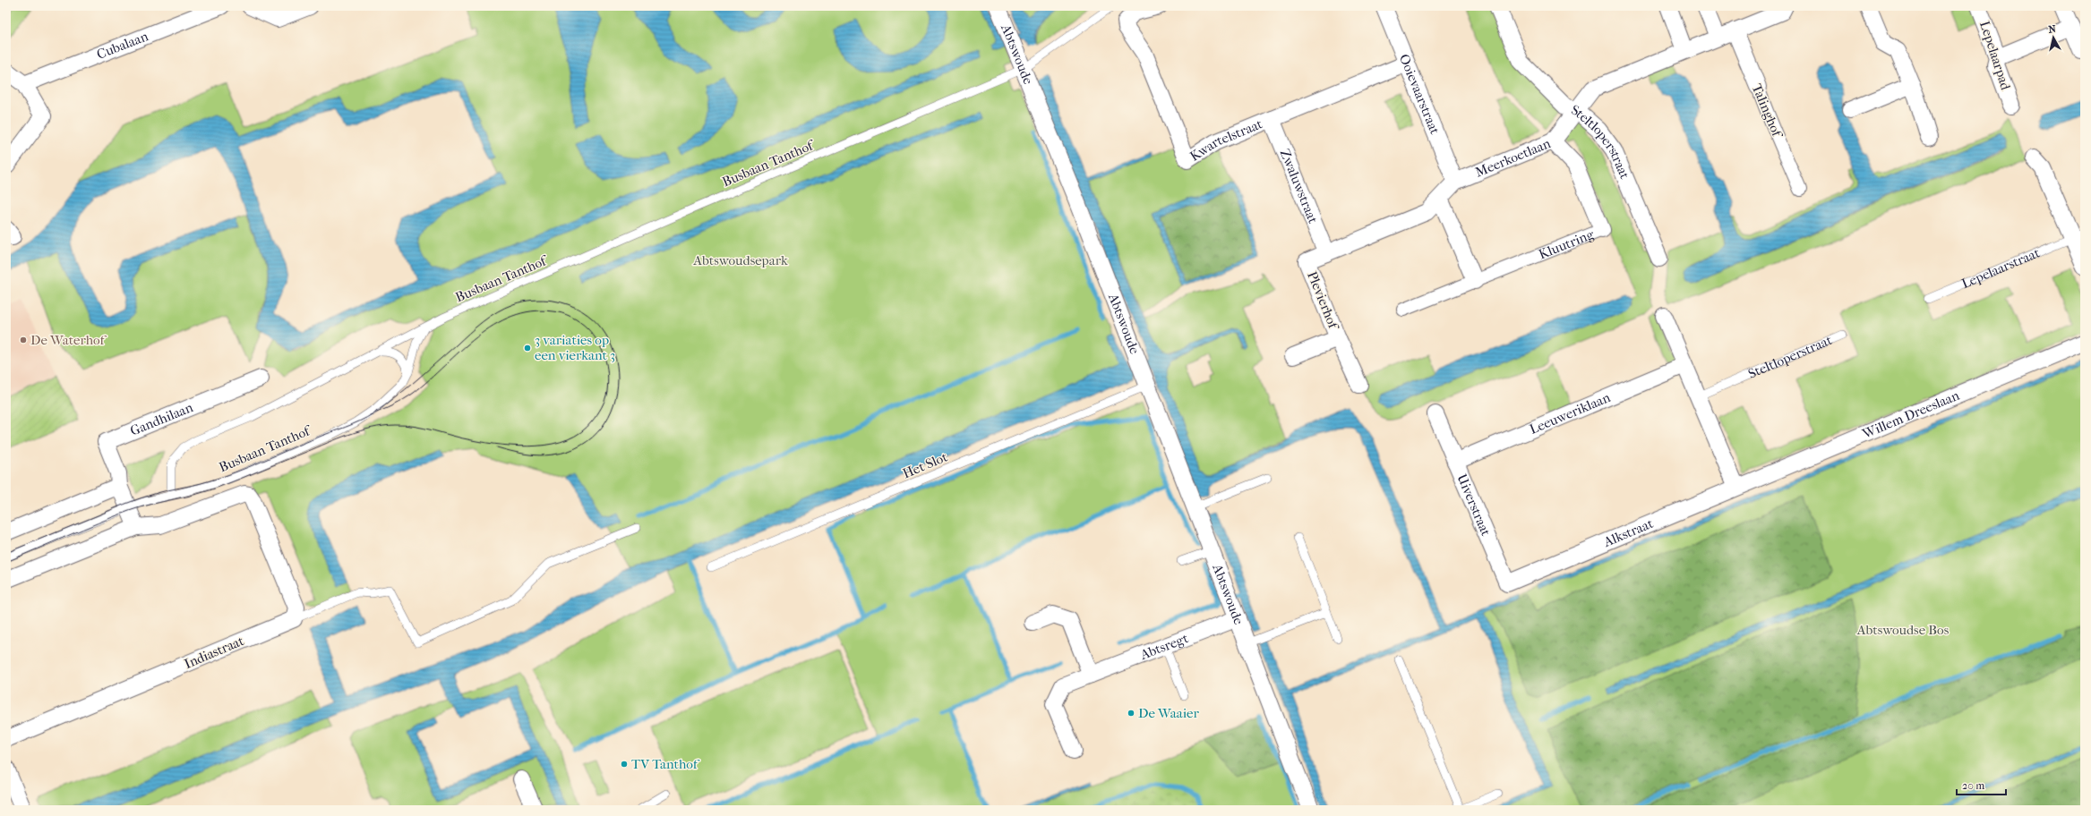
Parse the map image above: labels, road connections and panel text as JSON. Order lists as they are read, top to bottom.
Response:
{
  "streets": {
    "street": [
      "Cubalaan",
      "Abtswoude",
      "Lepelaarpad",
      "Ooievaarstraat",
      "Talinghof",
      "Kwartelstraat",
      "Steltloperstraat",
      "Meerkoetlaan",
      "Zwaluwstraat",
      "Kluutring",
      "Plevierhof",
      "Leeuweriklaan",
      "Willem Dreeslaan",
      "Gandhilaan",
      "Uiverstraat",
      "Alkstraat",
      "Abtsregt",
      "Indiastraat"
    ],
    "lane": ["Busbaan Tanthof", "Lepelaarstraat", "Het Slot"]
  },
  "crossings": [
    ["Abtswoude", "Busbaan Tanthof"],
    ["Abtswoude", "Het Slot"],
    ["Abtswoude", "Abtsregt"],
    ["Ooievaarstraat", "Kwartelstraat"],
    ["Ooievaarstraat", "Meerkoetlaan"],
    ["Talinghof", "Meerkoetlaan"],
    ["Kwartelstraat", "Zwaluwstraat"],
    ["Steltloperstraat", "Meerkoetlaan"],
    ["Meerkoetlaan", "Zwaluwstraat"],
    ["Meerkoetlaan", "Kluutring"],
    ["Meerkoetlaan", "Plevierhof"],
    ["Busbaan Tanthof", "Gandhilaan"],
    ["Leeuweriklaan", "Uiverstraat"],
    ["Willem Dreeslaan", "Alkstraat"],
    ["Uiverstraat", "Alkstraat"]
  ],
  "parks": ["Abtswoudsepark", "Abtswoudse Bos"],
  "places": [
    "De Waterhof",
    "3 variaties op een vierkant 3",
    "De Waaier",
    "TV Tanthof"
  ],
  "scale_bar": "20 m",
  "north": "top"
}
